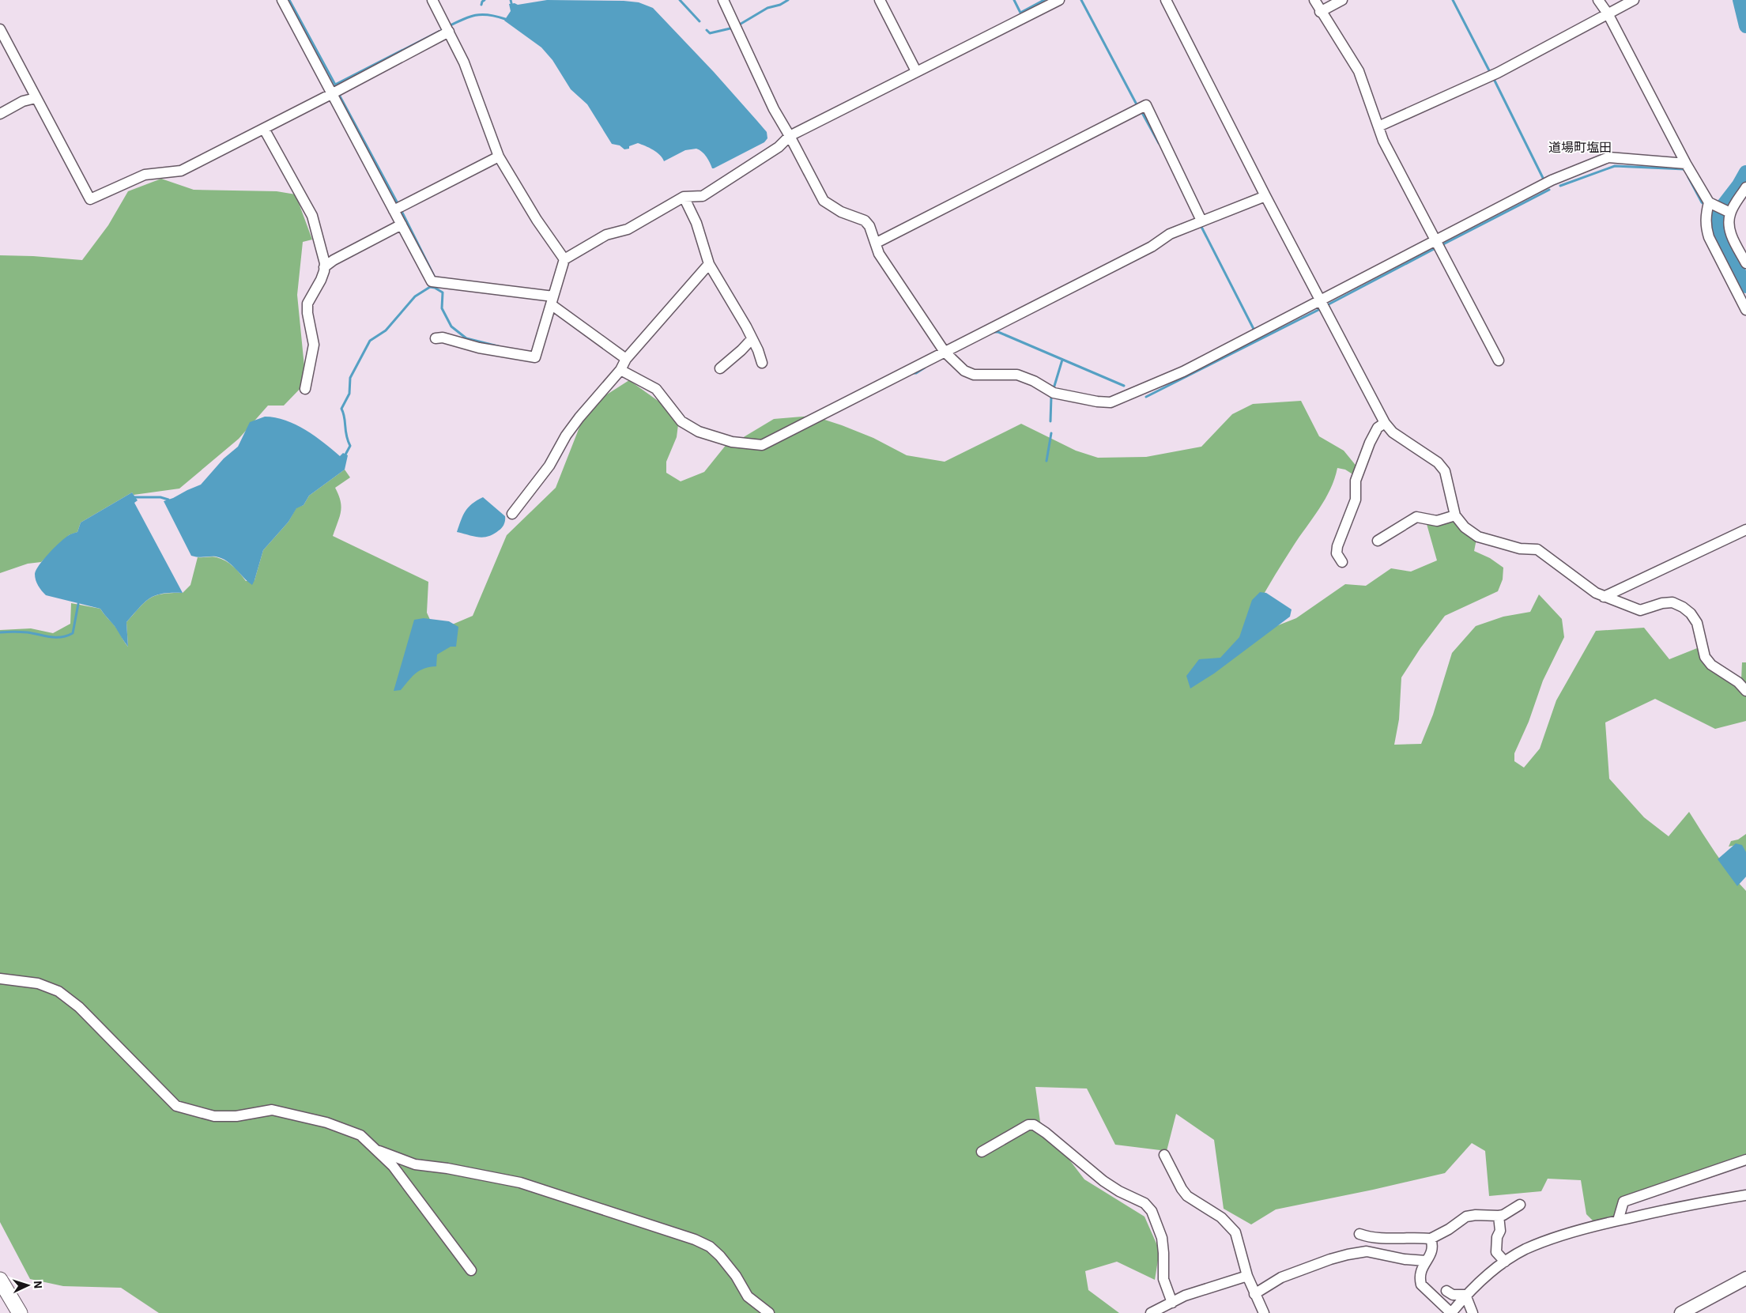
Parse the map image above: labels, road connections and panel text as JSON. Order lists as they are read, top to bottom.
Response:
{
  "districts": ["道場町塩田"],
  "north": "right"
}
